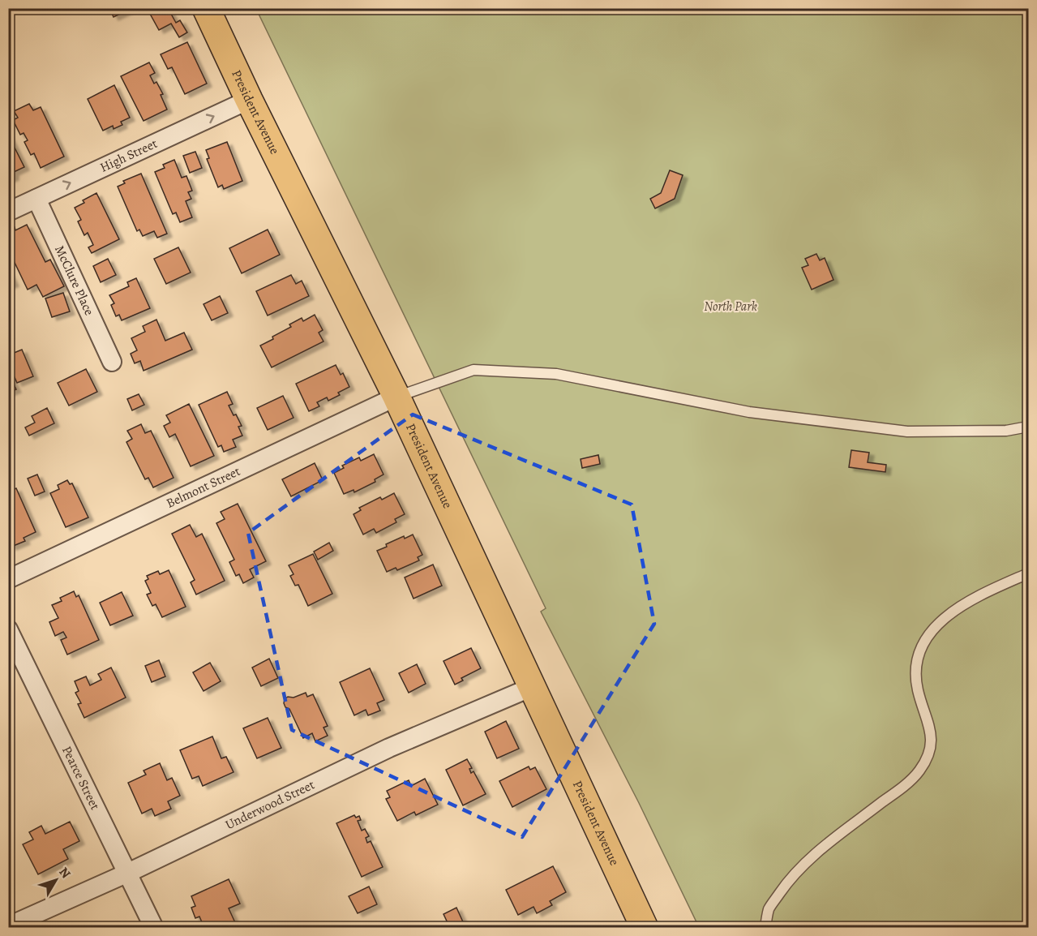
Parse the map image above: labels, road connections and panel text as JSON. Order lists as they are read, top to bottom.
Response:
{
  "streets": {
    "main road": ["President Avenue"],
    "street": [
      "High Street",
      "McClure Place",
      "Belmont Street",
      "Pearce Street",
      "Underwood Street"
    ]
  },
  "crossings": [
    ["President Avenue", "High Street"],
    ["President Avenue", "Belmont Street"],
    ["President Avenue", "Underwood Street"],
    ["High Street", "McClure Place"],
    ["Pearce Street", "Underwood Street"]
  ],
  "one_way": ["High Street"],
  "parks": ["North Park"],
  "north": "top right"
}
